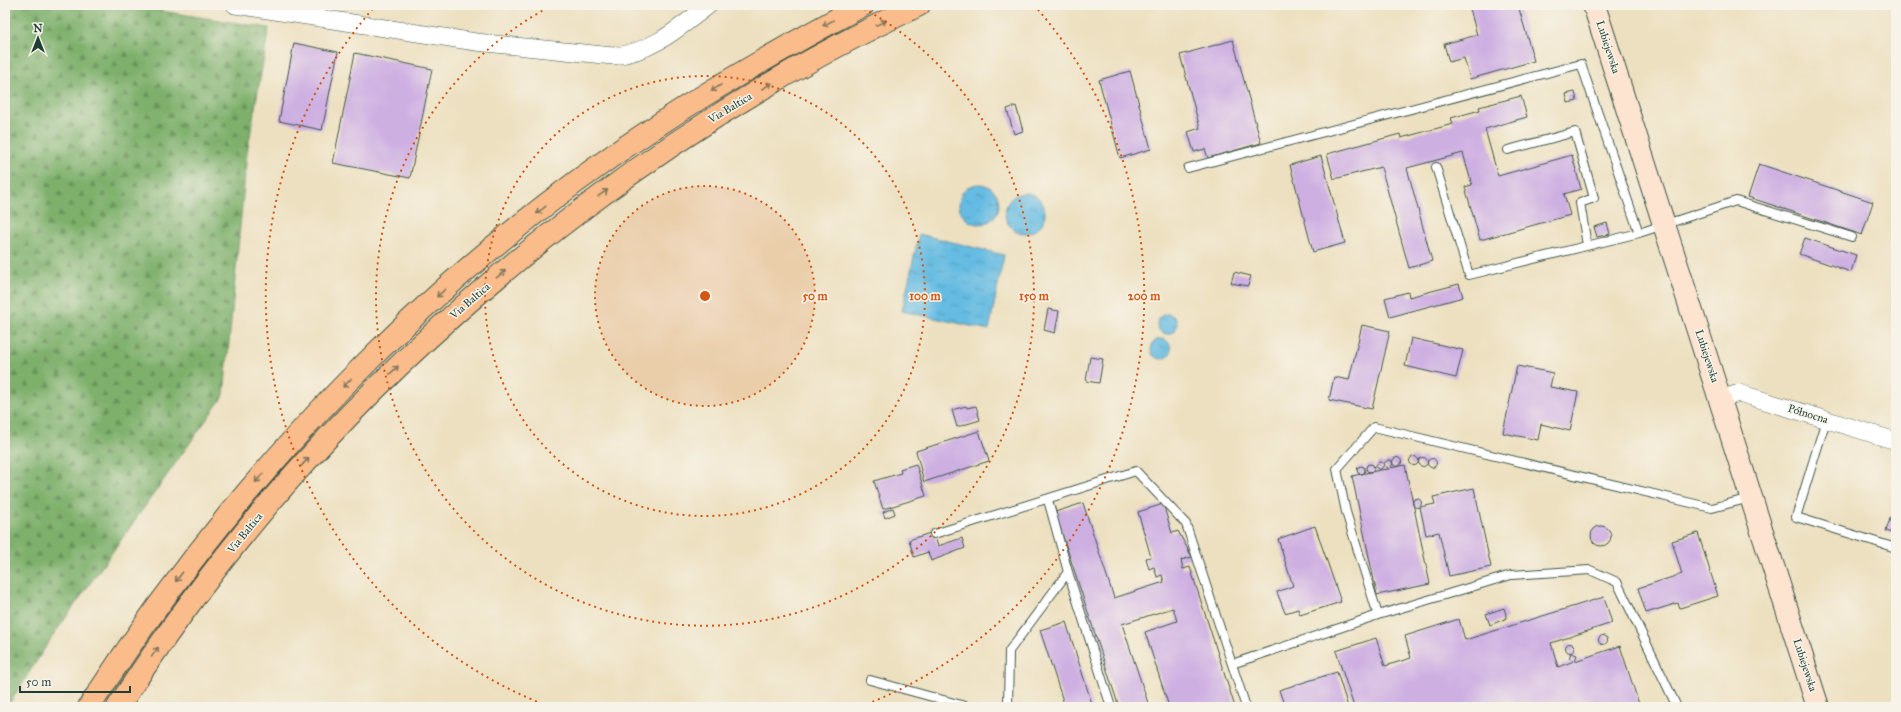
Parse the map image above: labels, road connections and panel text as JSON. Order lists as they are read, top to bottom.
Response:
{
  "streets": {
    "highway": ["Via Baltica"],
    "main road": ["Lubiejewska"],
    "street": ["Północna"]
  },
  "crossings": [
    ["Lubiejewska", "Północna"]
  ],
  "scale_bar": "50 m",
  "north": "top",
  "rings": [
    "50 m",
    "100 m",
    "150 m",
    "200 m"
  ]
}
